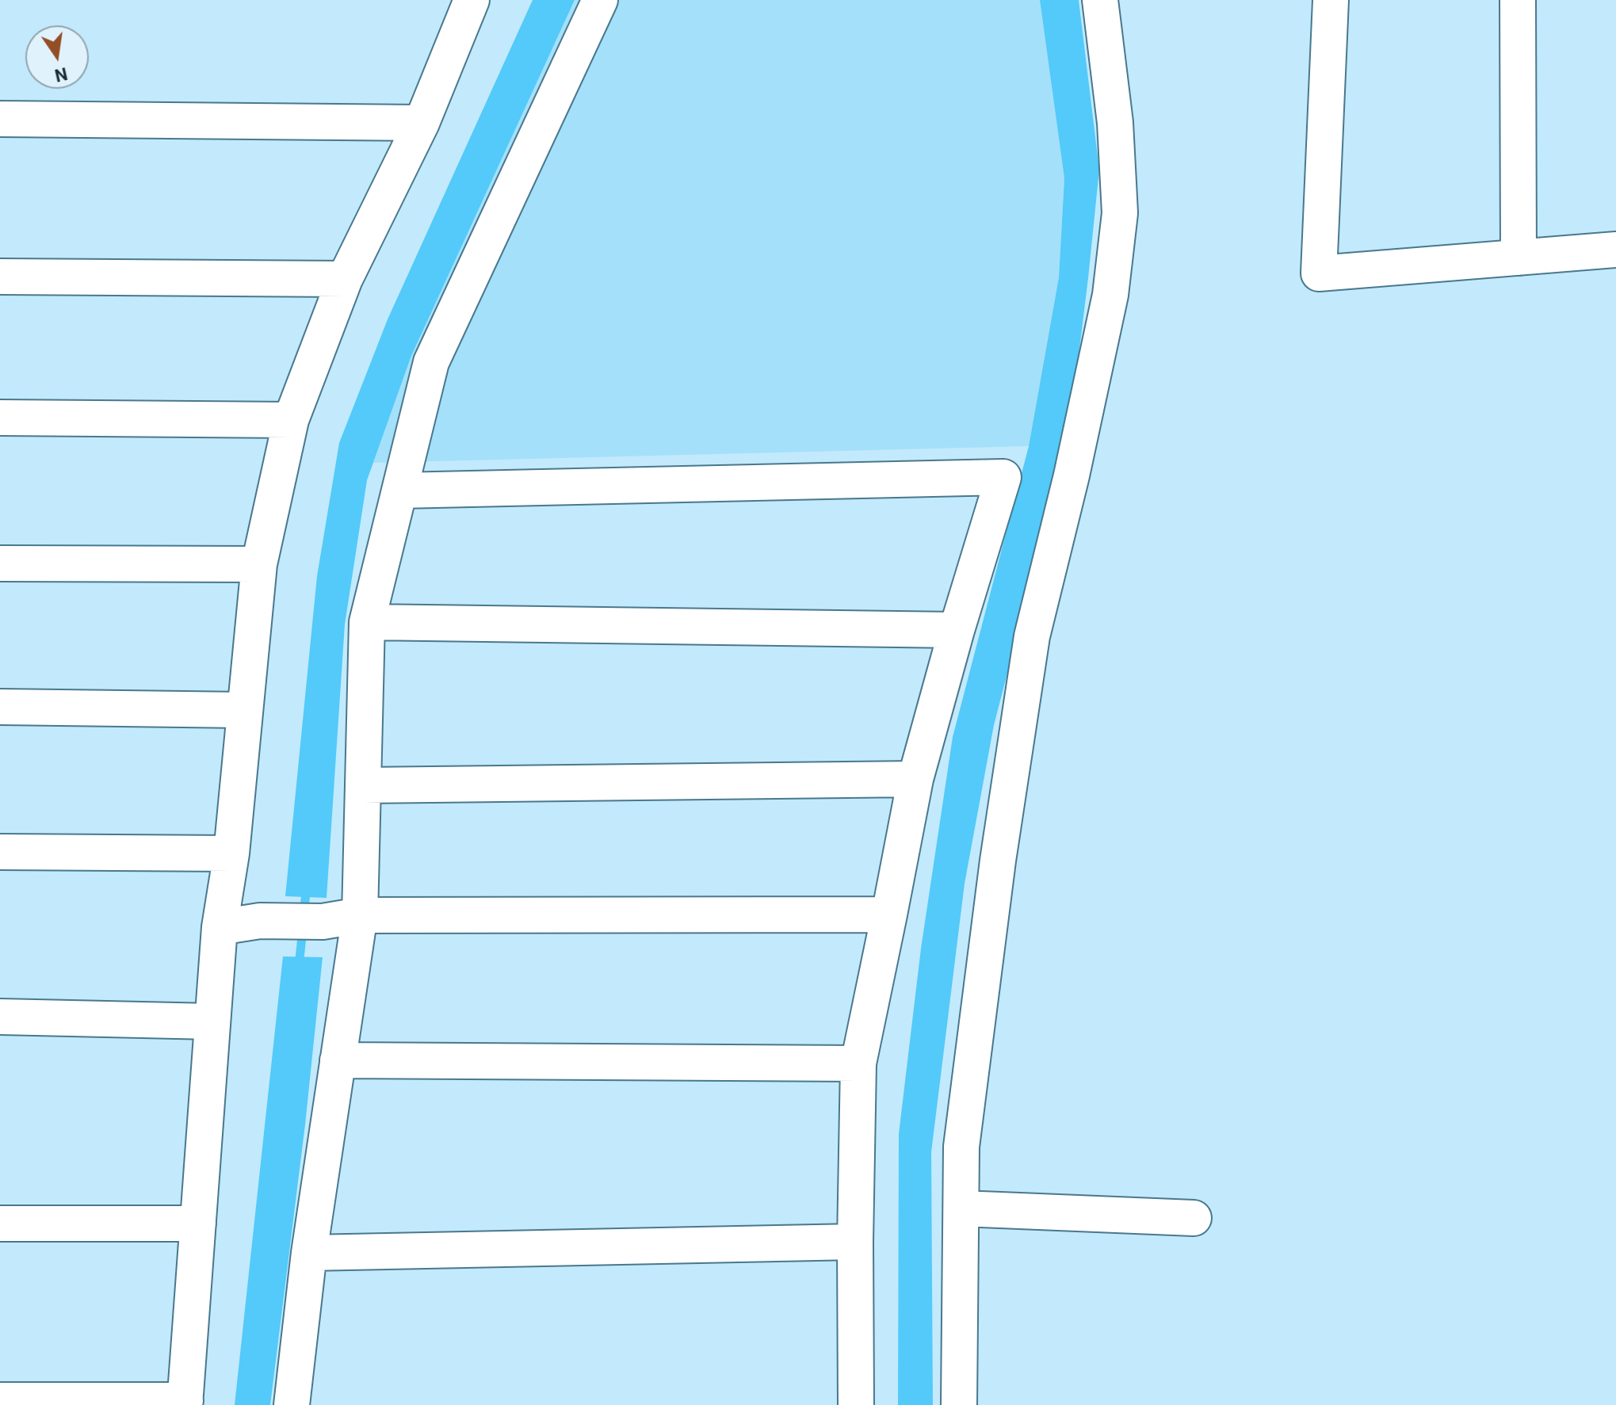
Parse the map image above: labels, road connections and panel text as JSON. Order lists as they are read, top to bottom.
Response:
{
  "north": "bottom"
}
